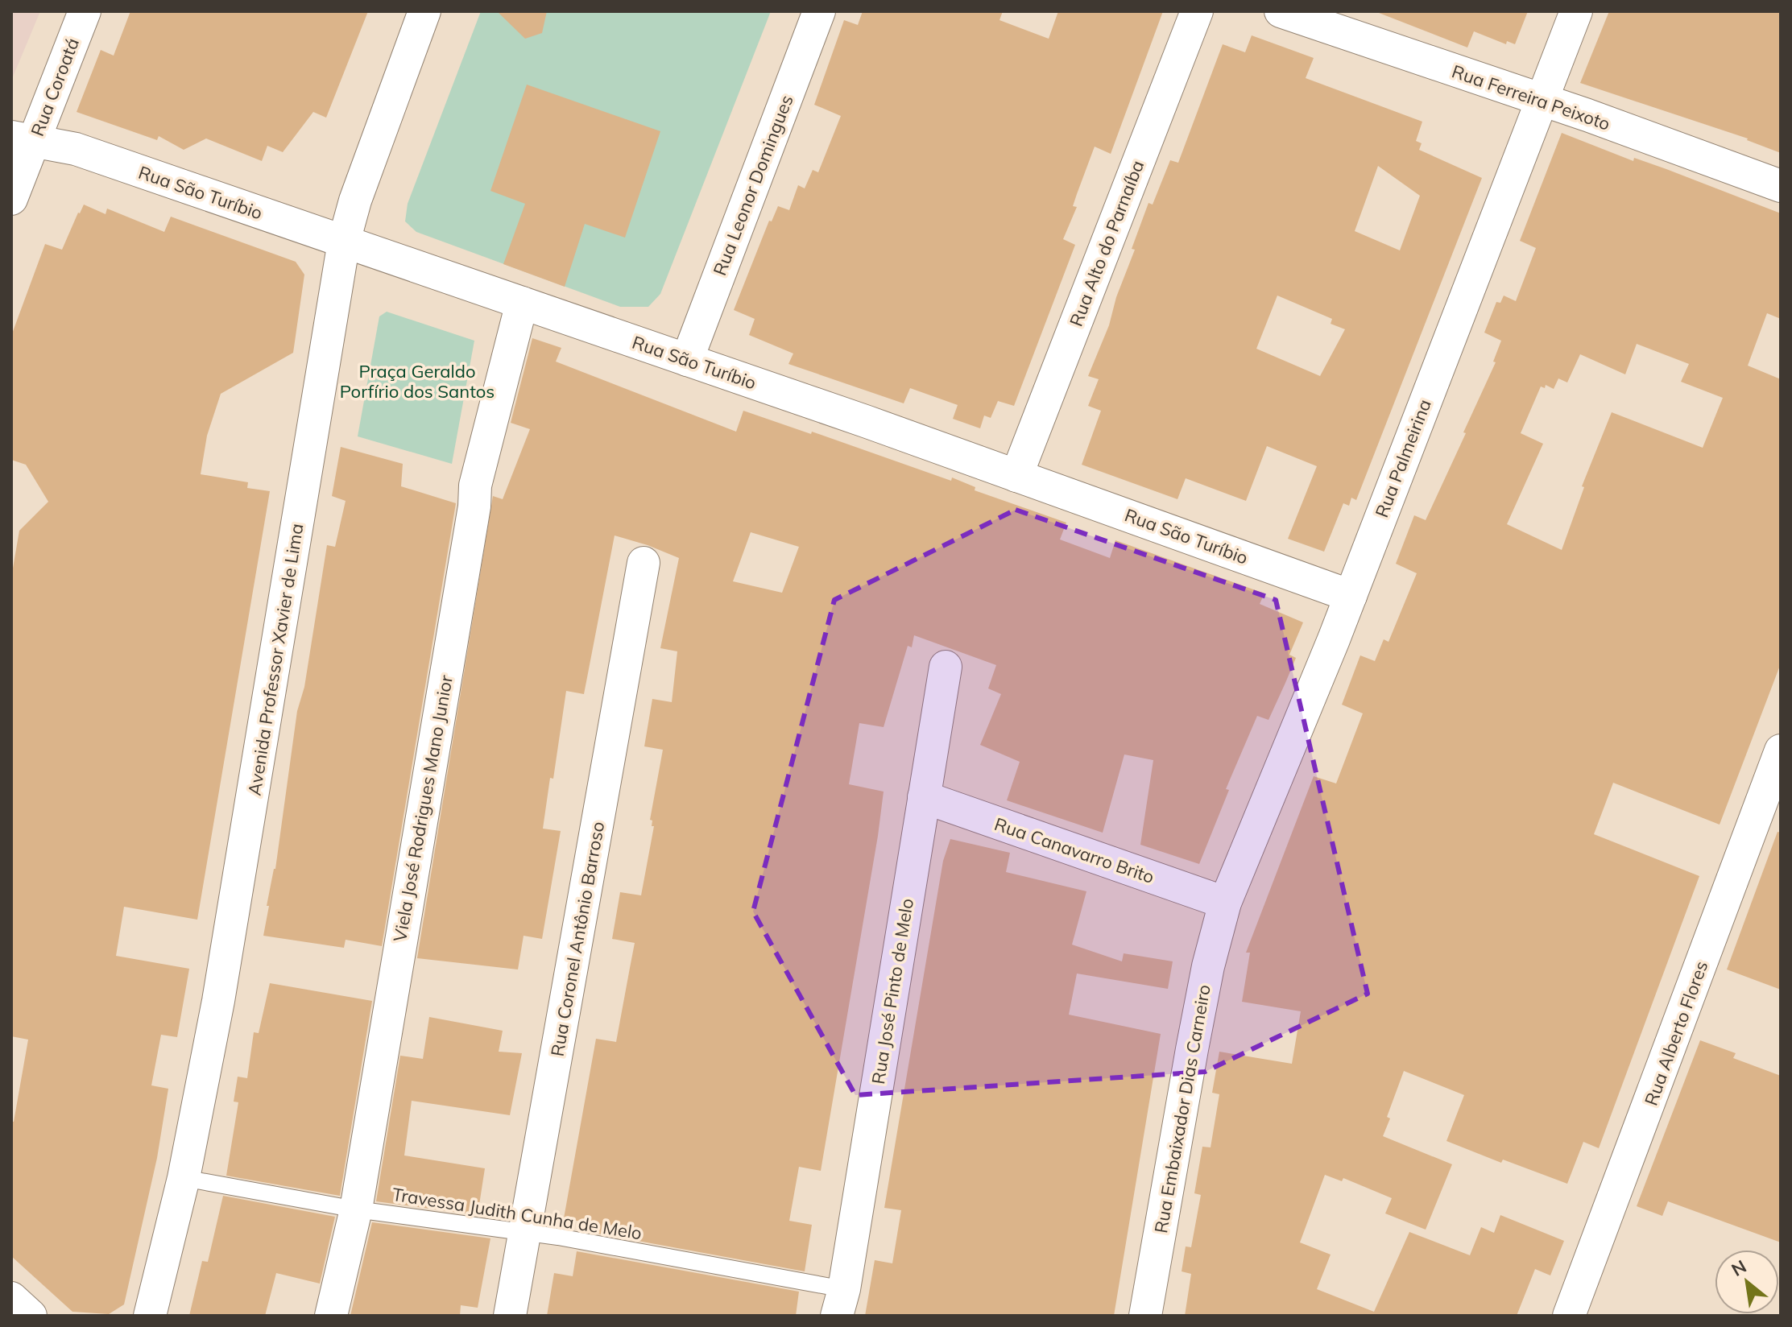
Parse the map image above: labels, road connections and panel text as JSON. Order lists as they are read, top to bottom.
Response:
{
  "streets": {
    "street": [
      "Rua Coroatá",
      "Rua Ferreira Peixoto",
      "Rua Leonor Domingues",
      "Rua São Turíbio",
      "Rua Alto do Parnaíba",
      "Rua Palmeirina",
      "Avenida Professor Xavier de Lima",
      "Viela José Rodrigues Mano Junior",
      "Rua Canavarro Brito",
      "Rua Coronel Antônio Barroso",
      "Rua José Pinto de Melo",
      "Rua Alberto Flores",
      "Rua Embaixador Dias Carneiro"
    ],
    "lane": ["Travessa Judith Cunha de Melo"]
  },
  "crossings": [
    ["Rua Coroatá", "Rua São Turíbio"],
    ["Rua Ferreira Peixoto", "Rua Palmeirina"],
    ["Rua Leonor Domingues", "Rua São Turíbio"],
    ["Rua São Turíbio", "Rua Alto do Parnaíba"],
    ["Rua São Turíbio", "Rua Palmeirina"],
    ["Rua São Turíbio", "Avenida Professor Xavier de Lima"],
    ["Rua São Turíbio", "Viela José Rodrigues Mano Junior"],
    ["Rua Palmeirina", "Rua Canavarro Brito"],
    ["Rua Palmeirina", "Rua Embaixador Dias Carneiro"],
    ["Avenida Professor Xavier de Lima", "Travessa Judith Cunha de Melo"],
    ["Viela José Rodrigues Mano Junior", "Travessa Judith Cunha de Melo"],
    ["Rua Canavarro Brito", "Rua José Pinto de Melo"],
    ["Rua Canavarro Brito", "Rua Embaixador Dias Carneiro"],
    ["Rua Coronel Antônio Barroso", "Travessa Judith Cunha de Melo"],
    ["Rua José Pinto de Melo", "Travessa Judith Cunha de Melo"]
  ],
  "parks": ["Praça Geraldo Porfírio dos Santos"],
  "north": "top left"
}
